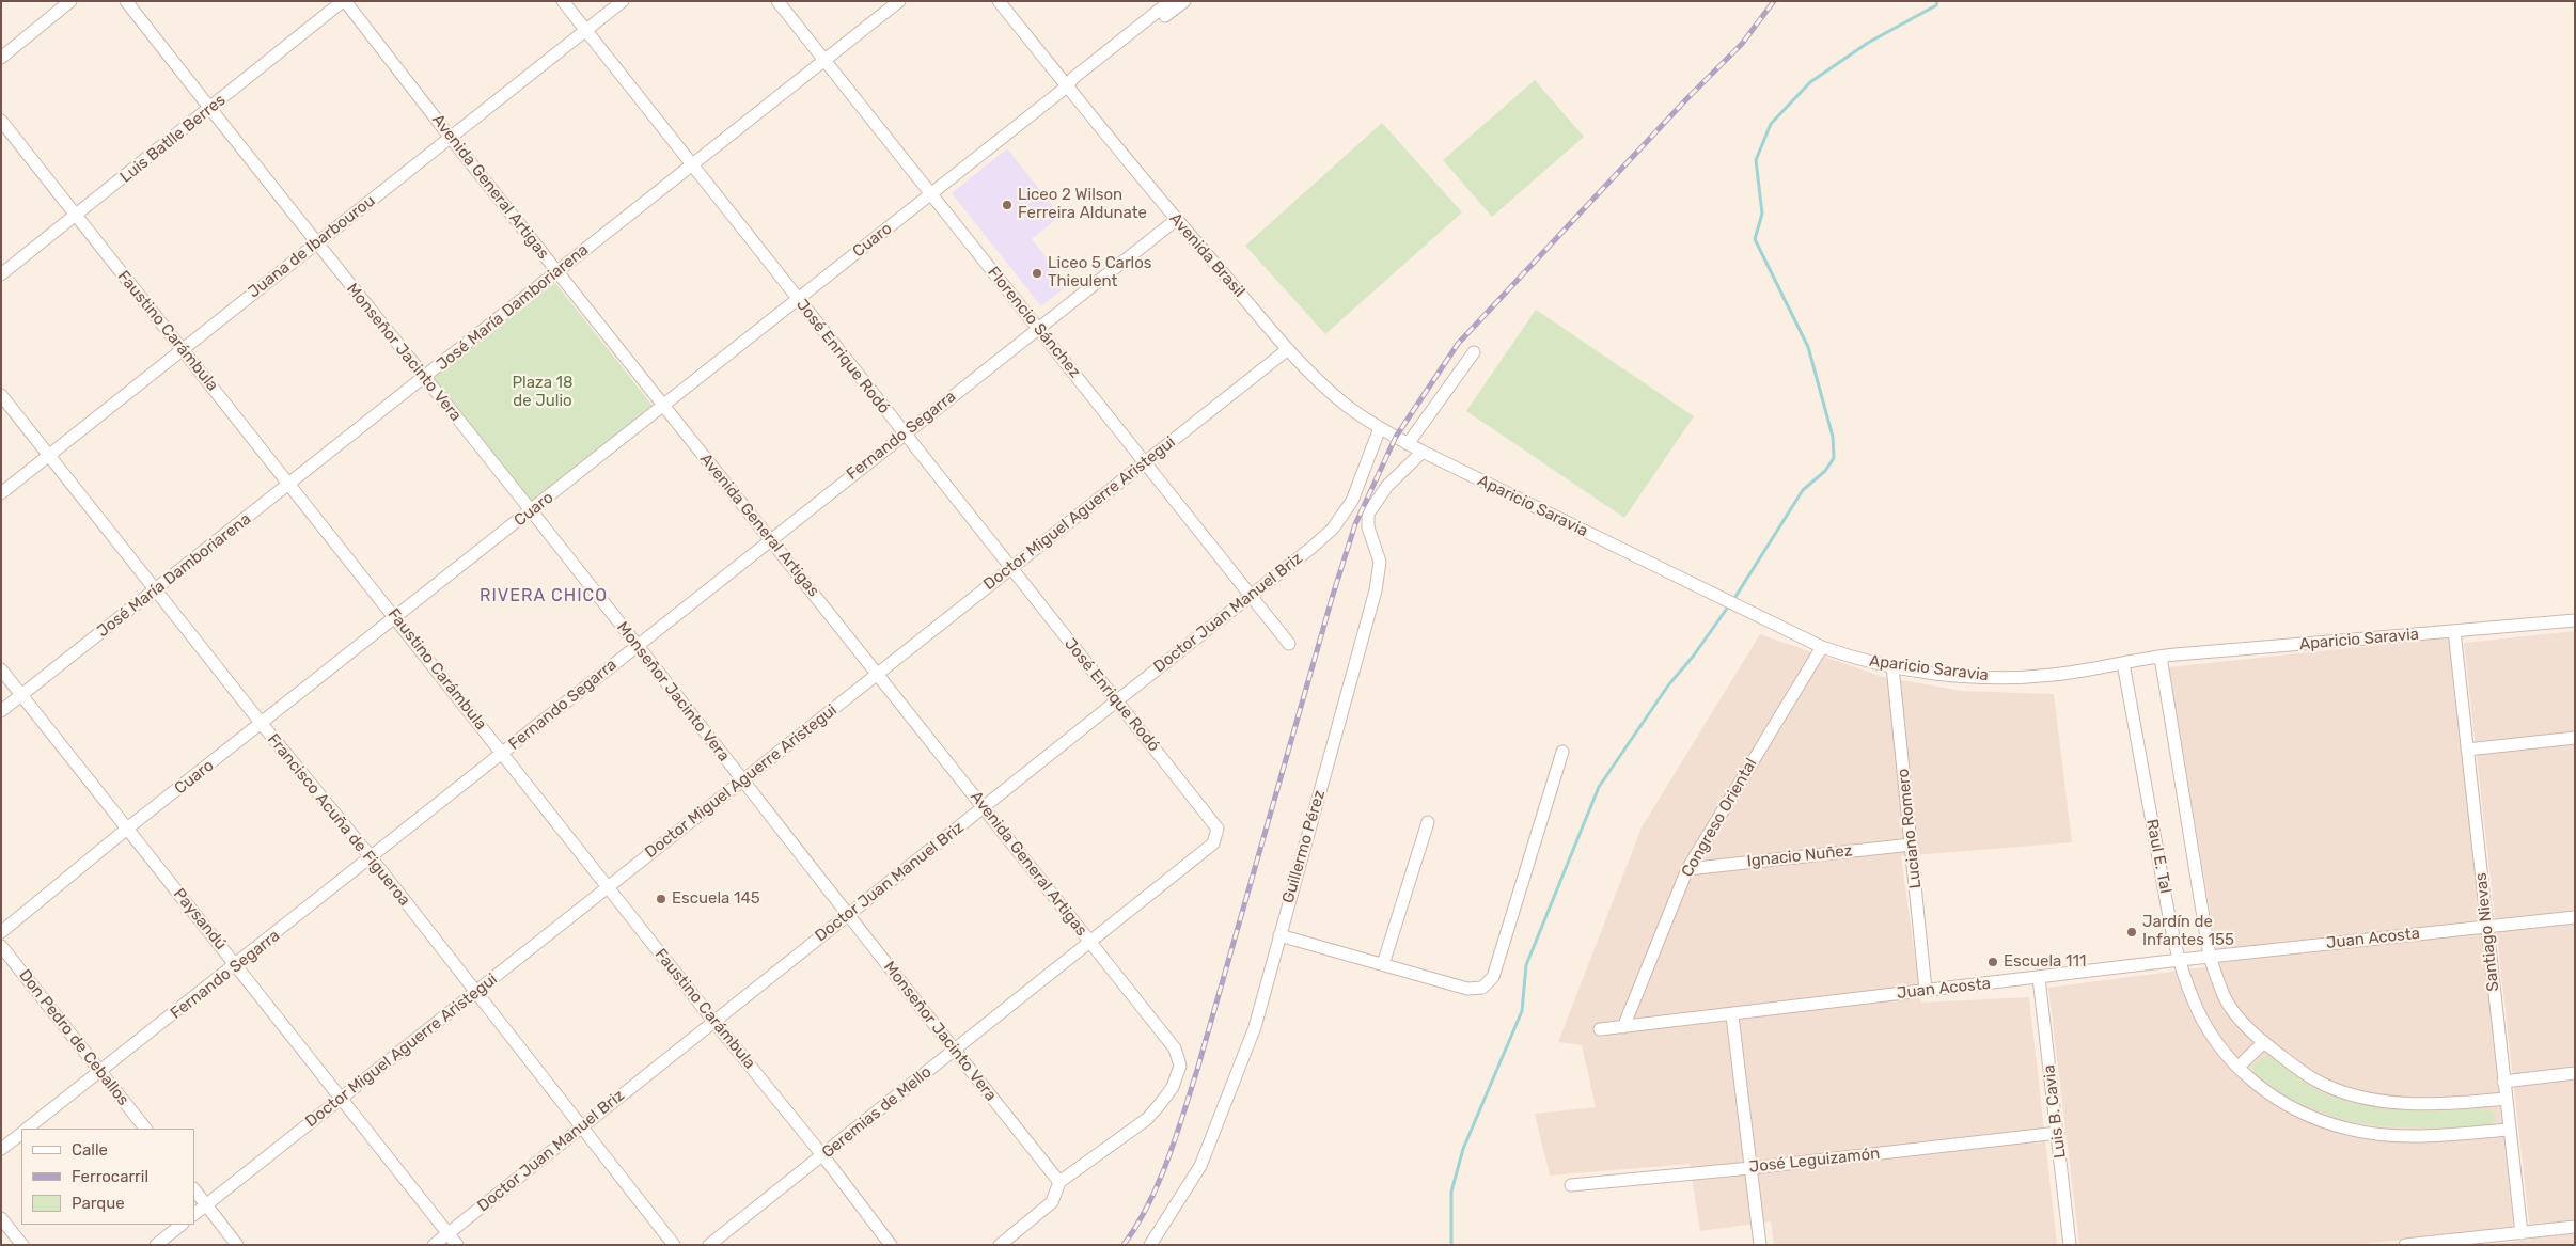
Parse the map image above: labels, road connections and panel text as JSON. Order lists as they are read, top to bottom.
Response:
{
  "streets": {
    "street": [
      "Luis Batlle Berres",
      "Avenida General Artigas",
      "Cuaro",
      "Juana de Ibarbourou",
      "Avenida Brasil",
      "José María Damboriarena",
      "Florencio Sánchez",
      "Faustino Carámbula",
      "Monseñor Jacinto Vera",
      "José Enrique Rodó",
      "Fernando Segarra",
      "Aparicio Saravia",
      "Doctor Miguel Aguerre Aristegui",
      "Doctor Juan Manuel Briz",
      "Congreso Oriental",
      "Francisco Acuña de Figueroa",
      "Luciano Romero",
      "Guillermo Pérez",
      "Ignacio Nuñez",
      "Raul E. Tal",
      "Paysandú",
      "Santiago Nievas",
      "Juan Acosta",
      "Don Pedro de Ceballos",
      "Luis B. Cavia",
      "Geremias de Mello",
      "José Leguizamón"
    ]
  },
  "crossings": [
    ["Luis Batlle Berres", "Avenida General Artigas"],
    ["Luis Batlle Berres", "Faustino Carámbula"],
    ["Luis Batlle Berres", "Monseñor Jacinto Vera"],
    ["Avenida General Artigas", "Cuaro"],
    ["Avenida General Artigas", "Juana de Ibarbourou"],
    ["Avenida General Artigas", "José María Damboriarena"],
    ["Avenida General Artigas", "Monseñor Jacinto Vera"],
    ["Avenida General Artigas", "Fernando Segarra"],
    ["Avenida General Artigas", "Doctor Miguel Aguerre Aristegui"],
    ["Avenida General Artigas", "Doctor Juan Manuel Briz"],
    ["Avenida General Artigas", "Geremias de Mello"],
    ["Cuaro", "Avenida Brasil"],
    ["Cuaro", "Florencio Sánchez"],
    ["Cuaro", "Faustino Carámbula"],
    ["Cuaro", "Monseñor Jacinto Vera"],
    ["Cuaro", "José Enrique Rodó"],
    ["Cuaro", "Francisco Acuña de Figueroa"],
    ["Cuaro", "Paysandú"],
    ["Juana de Ibarbourou", "Faustino Carámbula"],
    ["Juana de Ibarbourou", "Monseñor Jacinto Vera"],
    ["Juana de Ibarbourou", "José Enrique Rodó"],
    ["Juana de Ibarbourou", "Francisco Acuña de Figueroa"],
    ["Avenida Brasil", "Fernando Segarra"],
    ["Avenida Brasil", "Aparicio Saravia"],
    ["Avenida Brasil", "Doctor Miguel Aguerre Aristegui"],
    ["Avenida Brasil", "Doctor Juan Manuel Briz"],
    ["José María Damboriarena", "Florencio Sánchez"],
    ["José María Damboriarena", "Faustino Carámbula"],
    ["José María Damboriarena", "Monseñor Jacinto Vera"],
    ["José María Damboriarena", "José Enrique Rodó"],
    ["José María Damboriarena", "Francisco Acuña de Figueroa"],
    ["José María Damboriarena", "Paysandú"],
    ["Florencio Sánchez", "Fernando Segarra"],
    ["Florencio Sánchez", "Doctor Miguel Aguerre Aristegui"],
    ["Florencio Sánchez", "Doctor Juan Manuel Briz"],
    ["Faustino Carámbula", "Fernando Segarra"],
    ["Faustino Carámbula", "Doctor Miguel Aguerre Aristegui"],
    ["Faustino Carámbula", "Doctor Juan Manuel Briz"],
    ["Faustino Carámbula", "Geremias de Mello"],
    ["Monseñor Jacinto Vera", "Fernando Segarra"],
    ["Monseñor Jacinto Vera", "Doctor Miguel Aguerre Aristegui"],
    ["Monseñor Jacinto Vera", "Doctor Juan Manuel Briz"],
    ["Monseñor Jacinto Vera", "Geremias de Mello"],
    ["José Enrique Rodó", "Fernando Segarra"],
    ["José Enrique Rodó", "Doctor Miguel Aguerre Aristegui"],
    ["José Enrique Rodó", "Doctor Juan Manuel Briz"],
    ["José Enrique Rodó", "Geremias de Mello"],
    ["Fernando Segarra", "Francisco Acuña de Figueroa"],
    ["Fernando Segarra", "Paysandú"],
    ["Fernando Segarra", "Don Pedro de Ceballos"],
    ["Aparicio Saravia", "Congreso Oriental"],
    ["Aparicio Saravia", "Luciano Romero"],
    ["Aparicio Saravia", "Guillermo Pérez"],
    ["Aparicio Saravia", "Raul E. Tal"],
    ["Aparicio Saravia", "Santiago Nievas"],
    ["Doctor Miguel Aguerre Aristegui", "Francisco Acuña de Figueroa"],
    ["Doctor Miguel Aguerre Aristegui", "Paysandú"],
    ["Doctor Juan Manuel Briz", "Francisco Acuña de Figueroa"],
    ["Doctor Juan Manuel Briz", "Paysandú"],
    ["Congreso Oriental", "Ignacio Nuñez"],
    ["Congreso Oriental", "Juan Acosta"],
    ["Luciano Romero", "Ignacio Nuñez"],
    ["Luciano Romero", "Juan Acosta"],
    ["Raul E. Tal", "Santiago Nievas"],
    ["Raul E. Tal", "Juan Acosta"],
    ["Santiago Nievas", "Juan Acosta"],
    ["Juan Acosta", "Luis B. Cavia"],
    ["Luis B. Cavia", "José Leguizamón"]
  ],
  "districts": ["RIVERA CHICO"],
  "parks": ["Plaza 18 de Julio"],
  "places": [
    "Liceo 2 Wilson Ferreira Aldunate",
    "Liceo 5 Carlos Thieulent",
    "Escuela 145",
    "Jardín de Infantes 155",
    "Escuela 111"
  ],
  "legend": ["Calle", "Ferrocarril", "Parque"]
}
